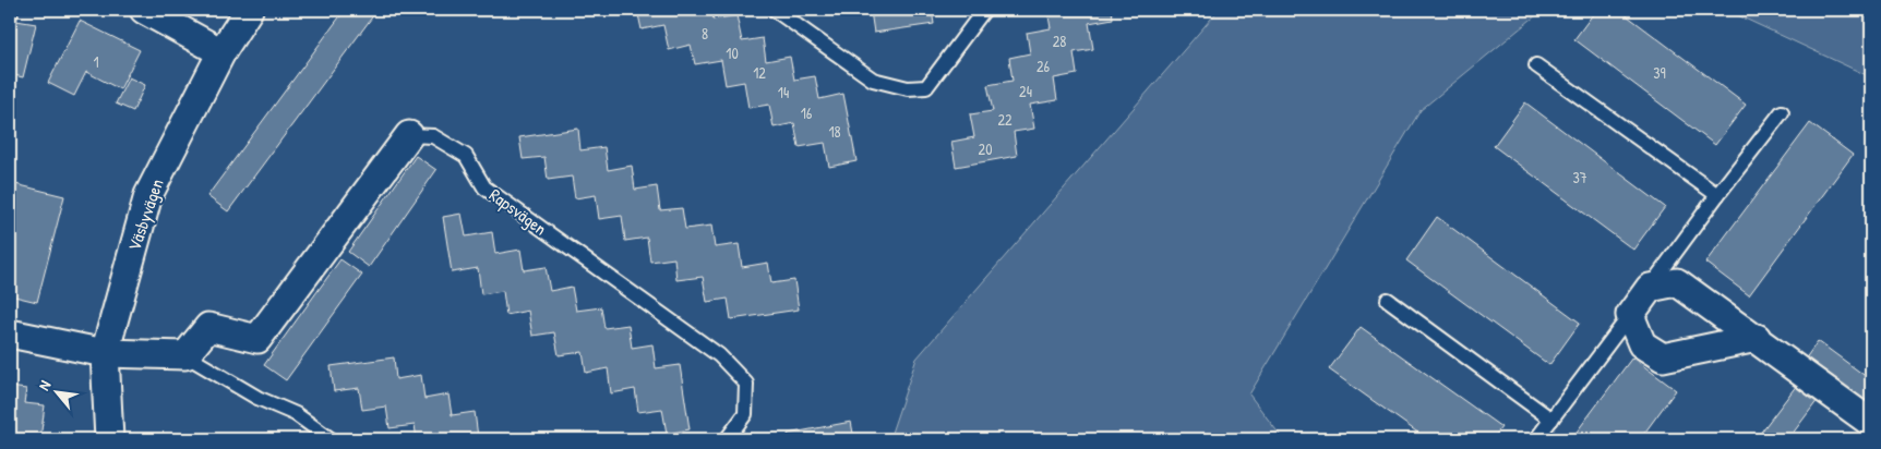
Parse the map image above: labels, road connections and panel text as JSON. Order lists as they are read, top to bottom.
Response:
{
  "streets": {
    "street": ["Rapsvägen", "Väsbyvägen"]
  },
  "house_numbers": [
    "8",
    "28",
    "10",
    "1",
    "26",
    "12",
    "39",
    "24",
    "14",
    "16",
    "22",
    "18",
    "20",
    "37"
  ],
  "north": "top left"
}
